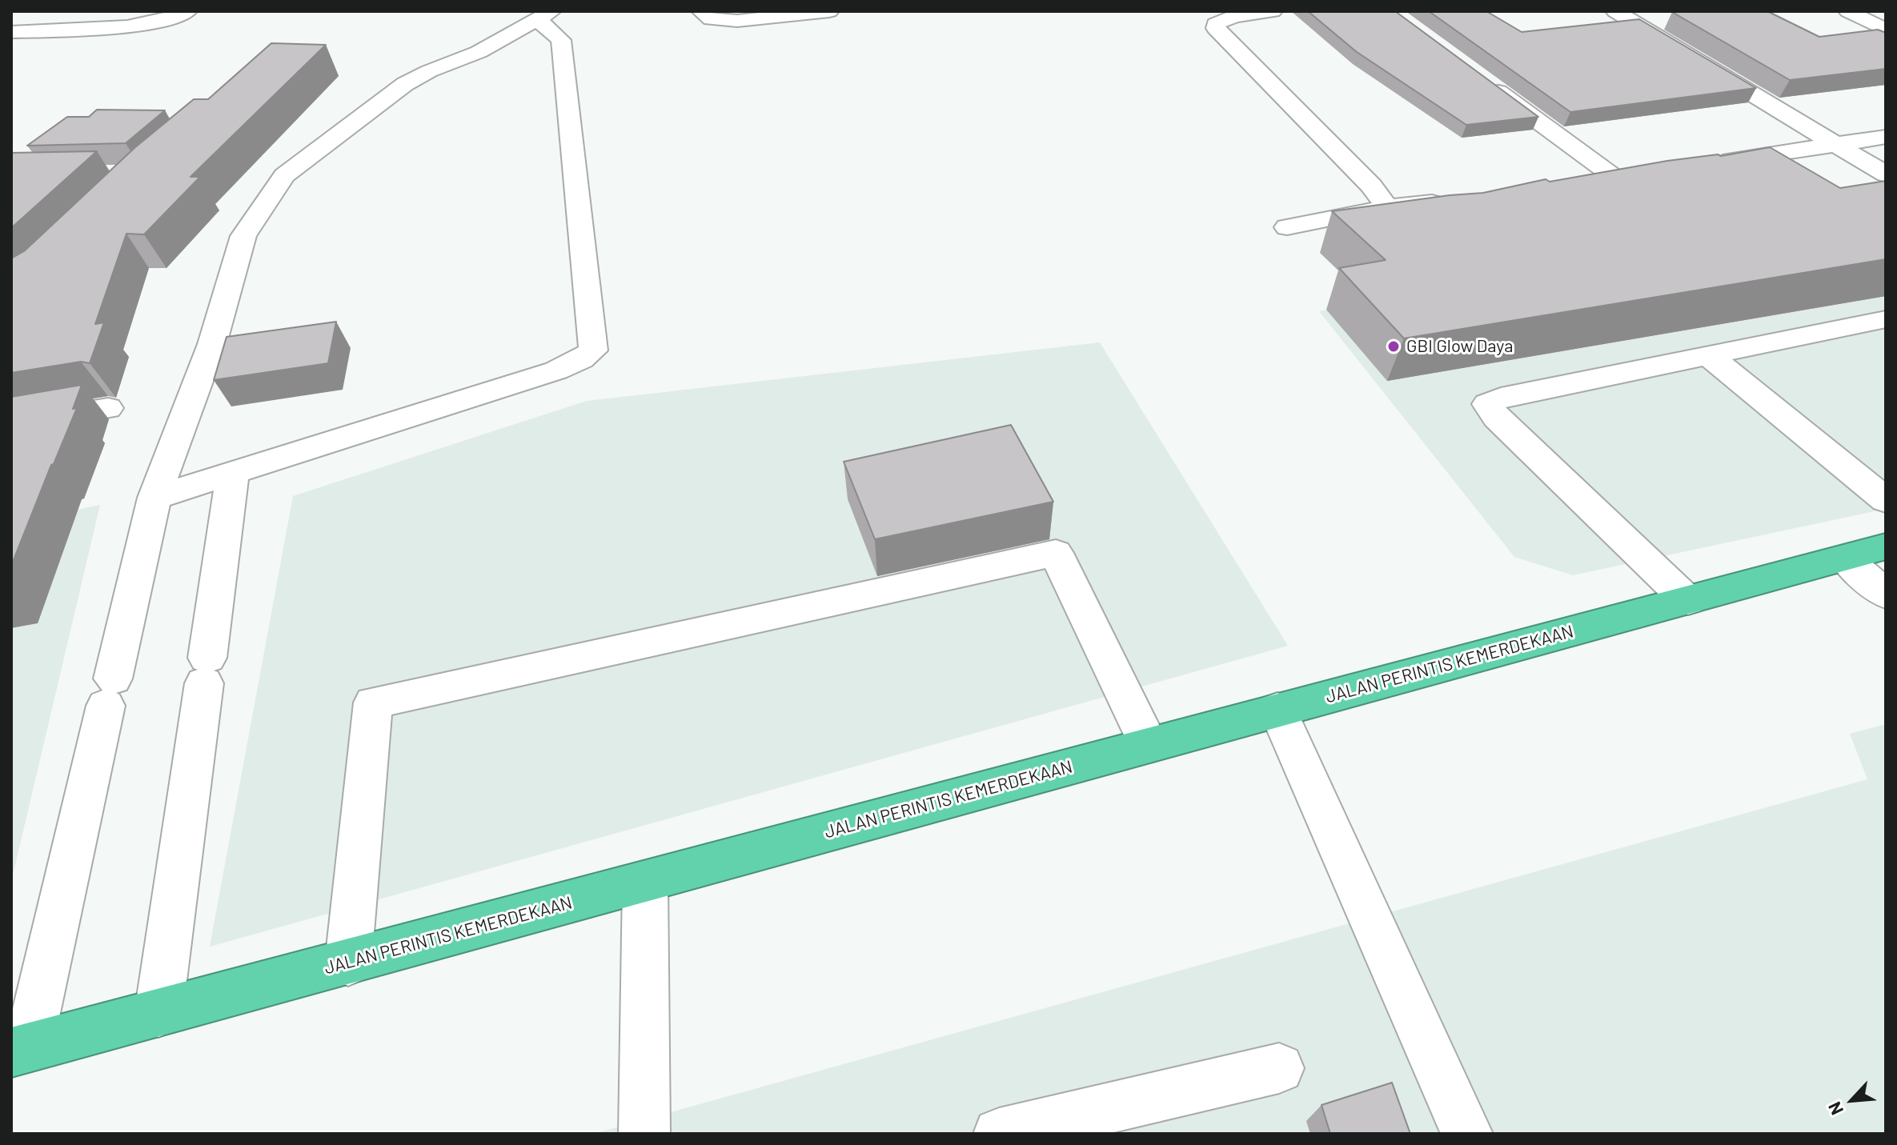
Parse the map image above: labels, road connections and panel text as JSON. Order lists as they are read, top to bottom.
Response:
{
  "streets": {
    "highway": ["JALAN PERINTIS KEMERDEKAAN"]
  },
  "places": ["GBI Glow Daya"],
  "north": "bottom left"
}
